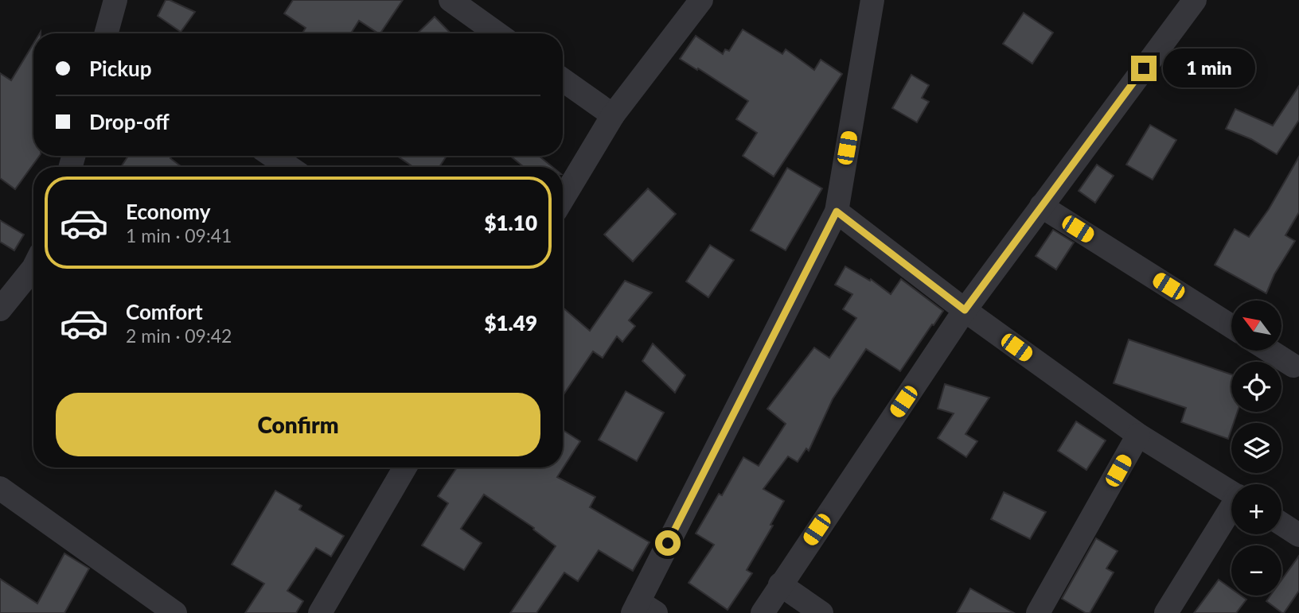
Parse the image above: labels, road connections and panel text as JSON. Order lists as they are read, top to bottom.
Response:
{
  "north": "top left",
  "page": {
    "banner": ["Pickup", "Drop-off"],
    "bubble": "1 min",
    "list": [
      {
        "name": "Economy",
        "note": "1 min · 09:41",
        "value": "$1.10"
      },
      {
        "name": "Comfort",
        "note": "2 min · 09:42",
        "value": "$1.49"
      }
    ],
    "map_buttons": ["+", "−"],
    "buttons": "Confirm"
  }
}
